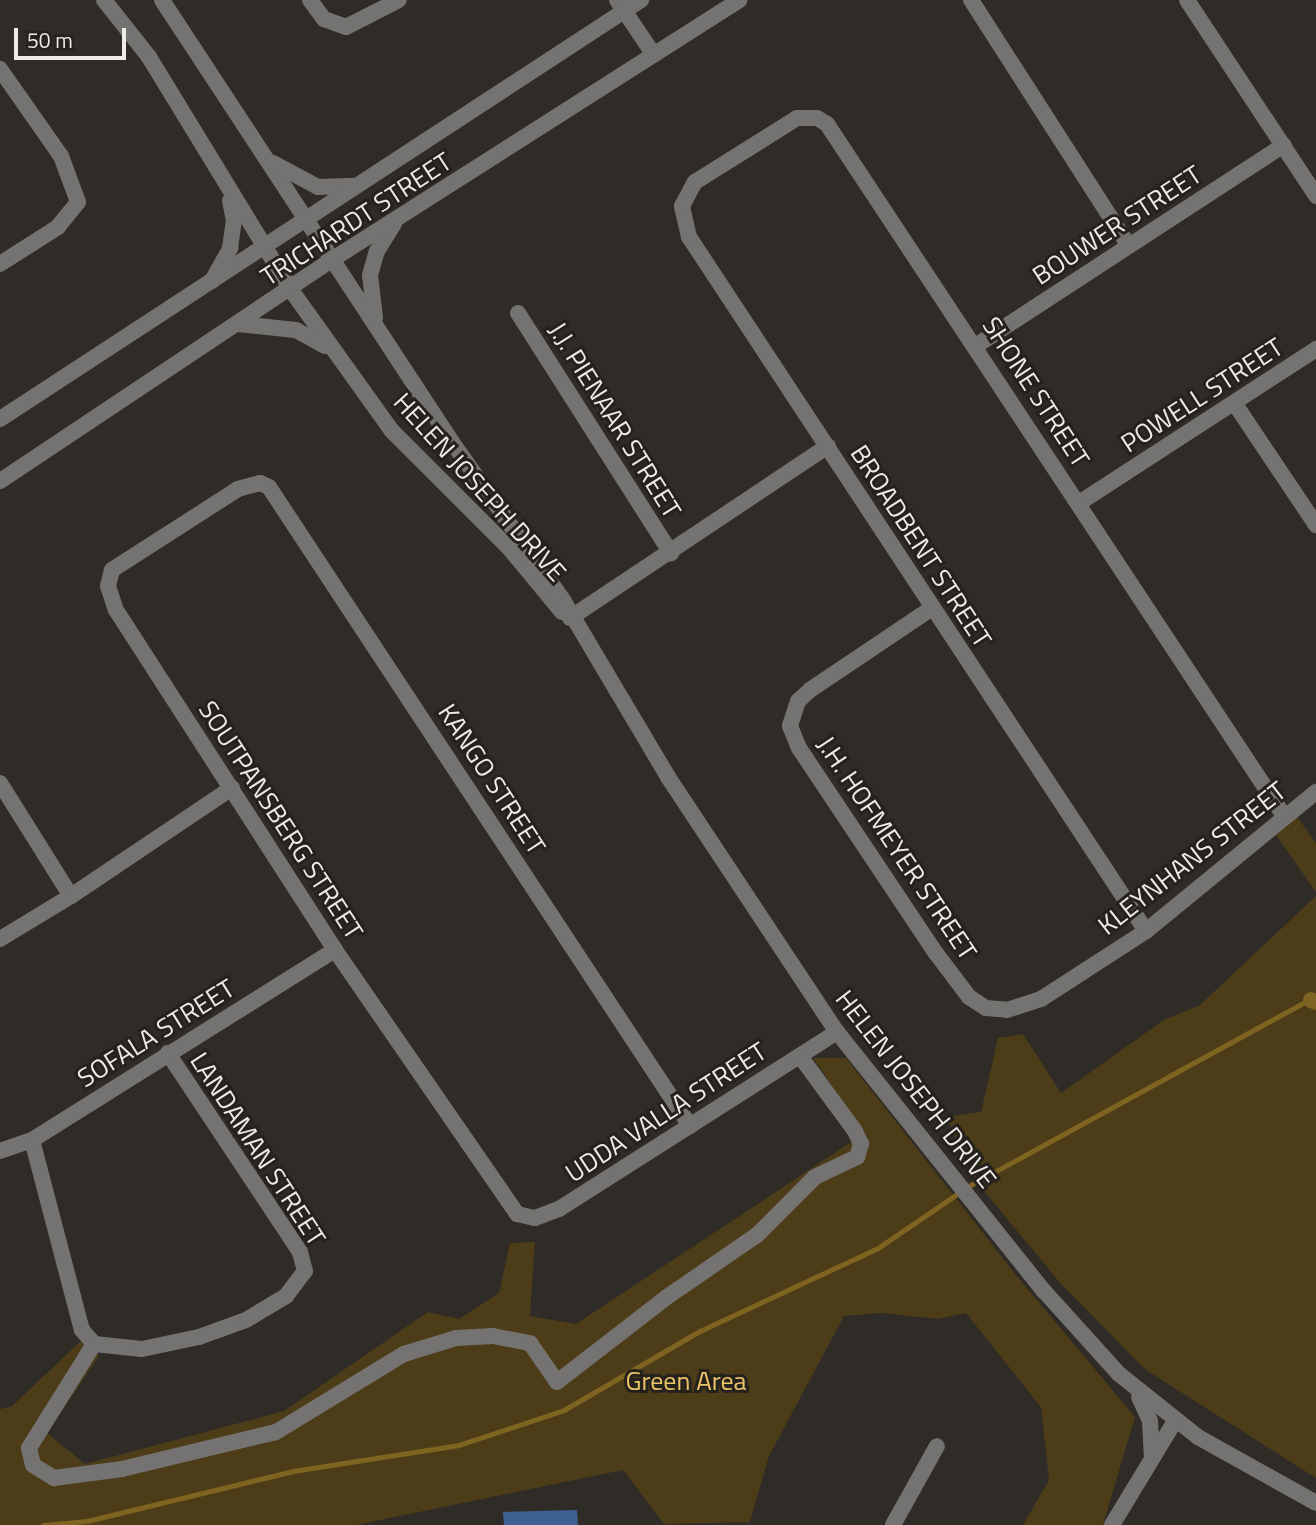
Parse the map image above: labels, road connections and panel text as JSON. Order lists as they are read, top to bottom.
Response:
{
  "streets": {
    "street": [
      "TRICHARDT STREET",
      "BOUWER STREET",
      "SHONE STREET",
      "POWELL STREET",
      "J.J. PIENAAR STREET",
      "HELEN JOSEPH DRIVE",
      "BROADBENT STREET",
      "KANGO STREET",
      "SOUTPANSBERG STREET",
      "J.H. HOFMEYER STREET",
      "KLEYNHANS STREET",
      "SOFALA STREET",
      "UDDA VALLA STREET",
      "LANDAMAN STREET"
    ]
  },
  "crossings": [
    ["TRICHARDT STREET", "HELEN JOSEPH DRIVE"],
    ["BOUWER STREET", "SHONE STREET"],
    ["SHONE STREET", "POWELL STREET"],
    ["SHONE STREET", "BROADBENT STREET"],
    ["SHONE STREET", "KLEYNHANS STREET"],
    ["HELEN JOSEPH DRIVE", "UDDA VALLA STREET"],
    ["BROADBENT STREET", "J.H. HOFMEYER STREET"],
    ["BROADBENT STREET", "KLEYNHANS STREET"],
    ["KANGO STREET", "SOUTPANSBERG STREET"],
    ["KANGO STREET", "UDDA VALLA STREET"],
    ["SOUTPANSBERG STREET", "SOFALA STREET"],
    ["SOUTPANSBERG STREET", "UDDA VALLA STREET"],
    ["J.H. HOFMEYER STREET", "KLEYNHANS STREET"],
    ["SOFALA STREET", "LANDAMAN STREET"]
  ],
  "parks": ["Green Area"],
  "scale_bar": "50 m"
}
